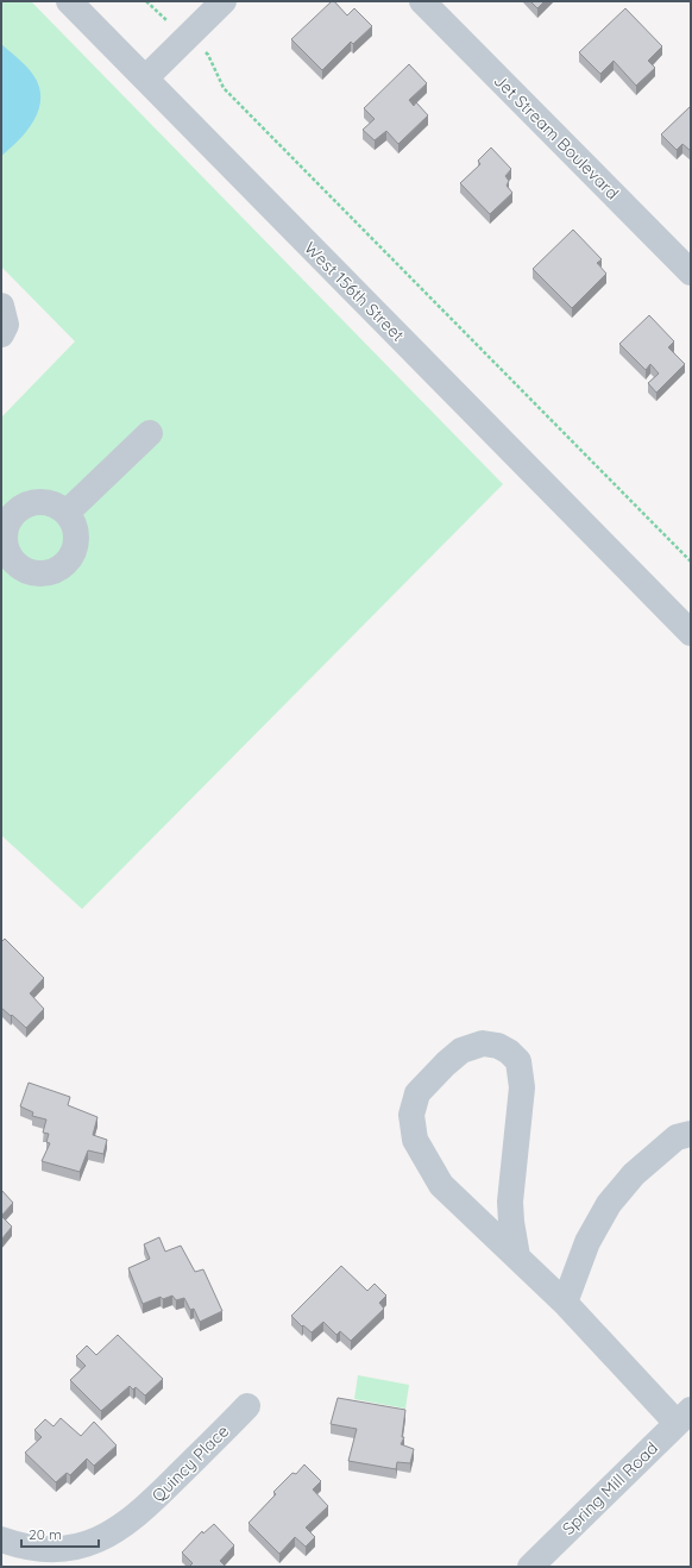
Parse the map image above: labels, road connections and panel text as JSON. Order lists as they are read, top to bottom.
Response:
{
  "streets": {
    "street": [
      "Jet Stream Boulevard",
      "West 156th Street",
      "Quincy Place",
      "Spring Mill Road"
    ]
  },
  "scale_bar": "20 m"
}
